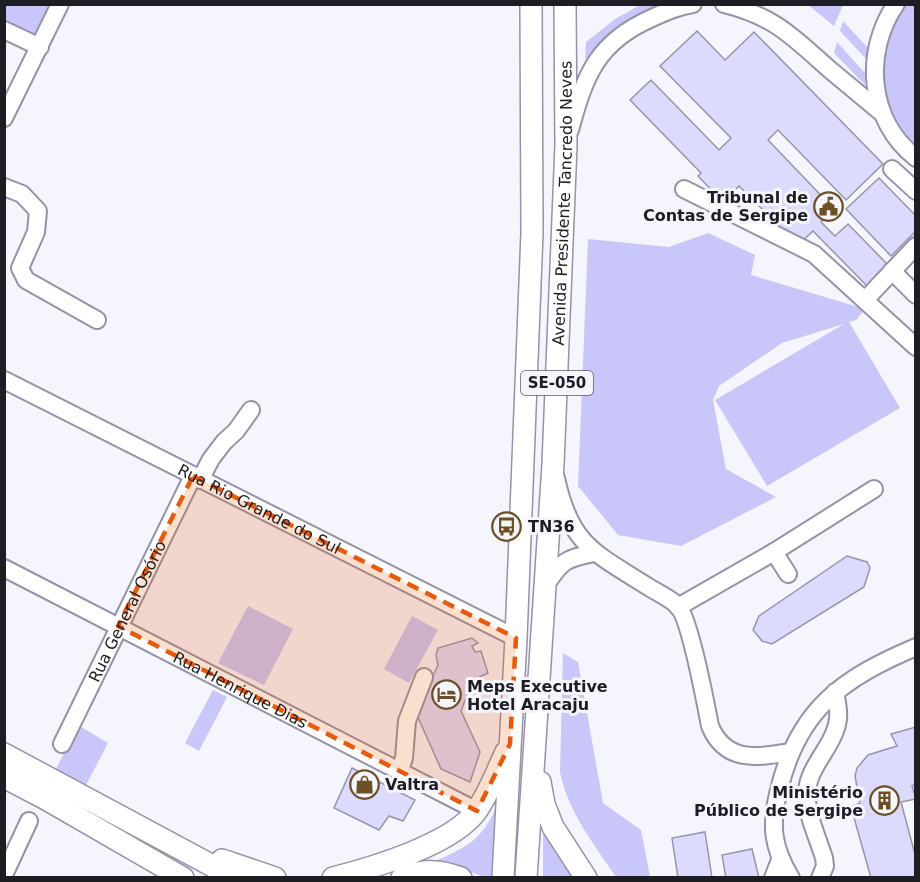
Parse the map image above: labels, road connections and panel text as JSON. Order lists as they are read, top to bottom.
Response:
{
  "streets": {
    "main road": ["Avenida Presidente Tancredo Neves", "SE-050"],
    "street": ["Rua Rio Grande do Sul", "Rua General Osório", "Rua Henrique Dias"]
  },
  "crossings": [
    ["Avenida Presidente Tancredo Neves", "SE-050"],
    ["Avenida Presidente Tancredo Neves", "Rua Rio Grande do Sul"],
    ["Rua Rio Grande do Sul", "Rua General Osório"],
    ["Rua General Osório", "Rua Henrique Dias"]
  ],
  "places": {
    "public building": ["Tribunal de Contas de Sergipe"],
    "bus stop": ["TN36"],
    "hotel": ["Meps Executive Hotel Aracaju"],
    "shop": ["Valtra"],
    "building": ["Ministério Público de Sergipe"]
  }
}
